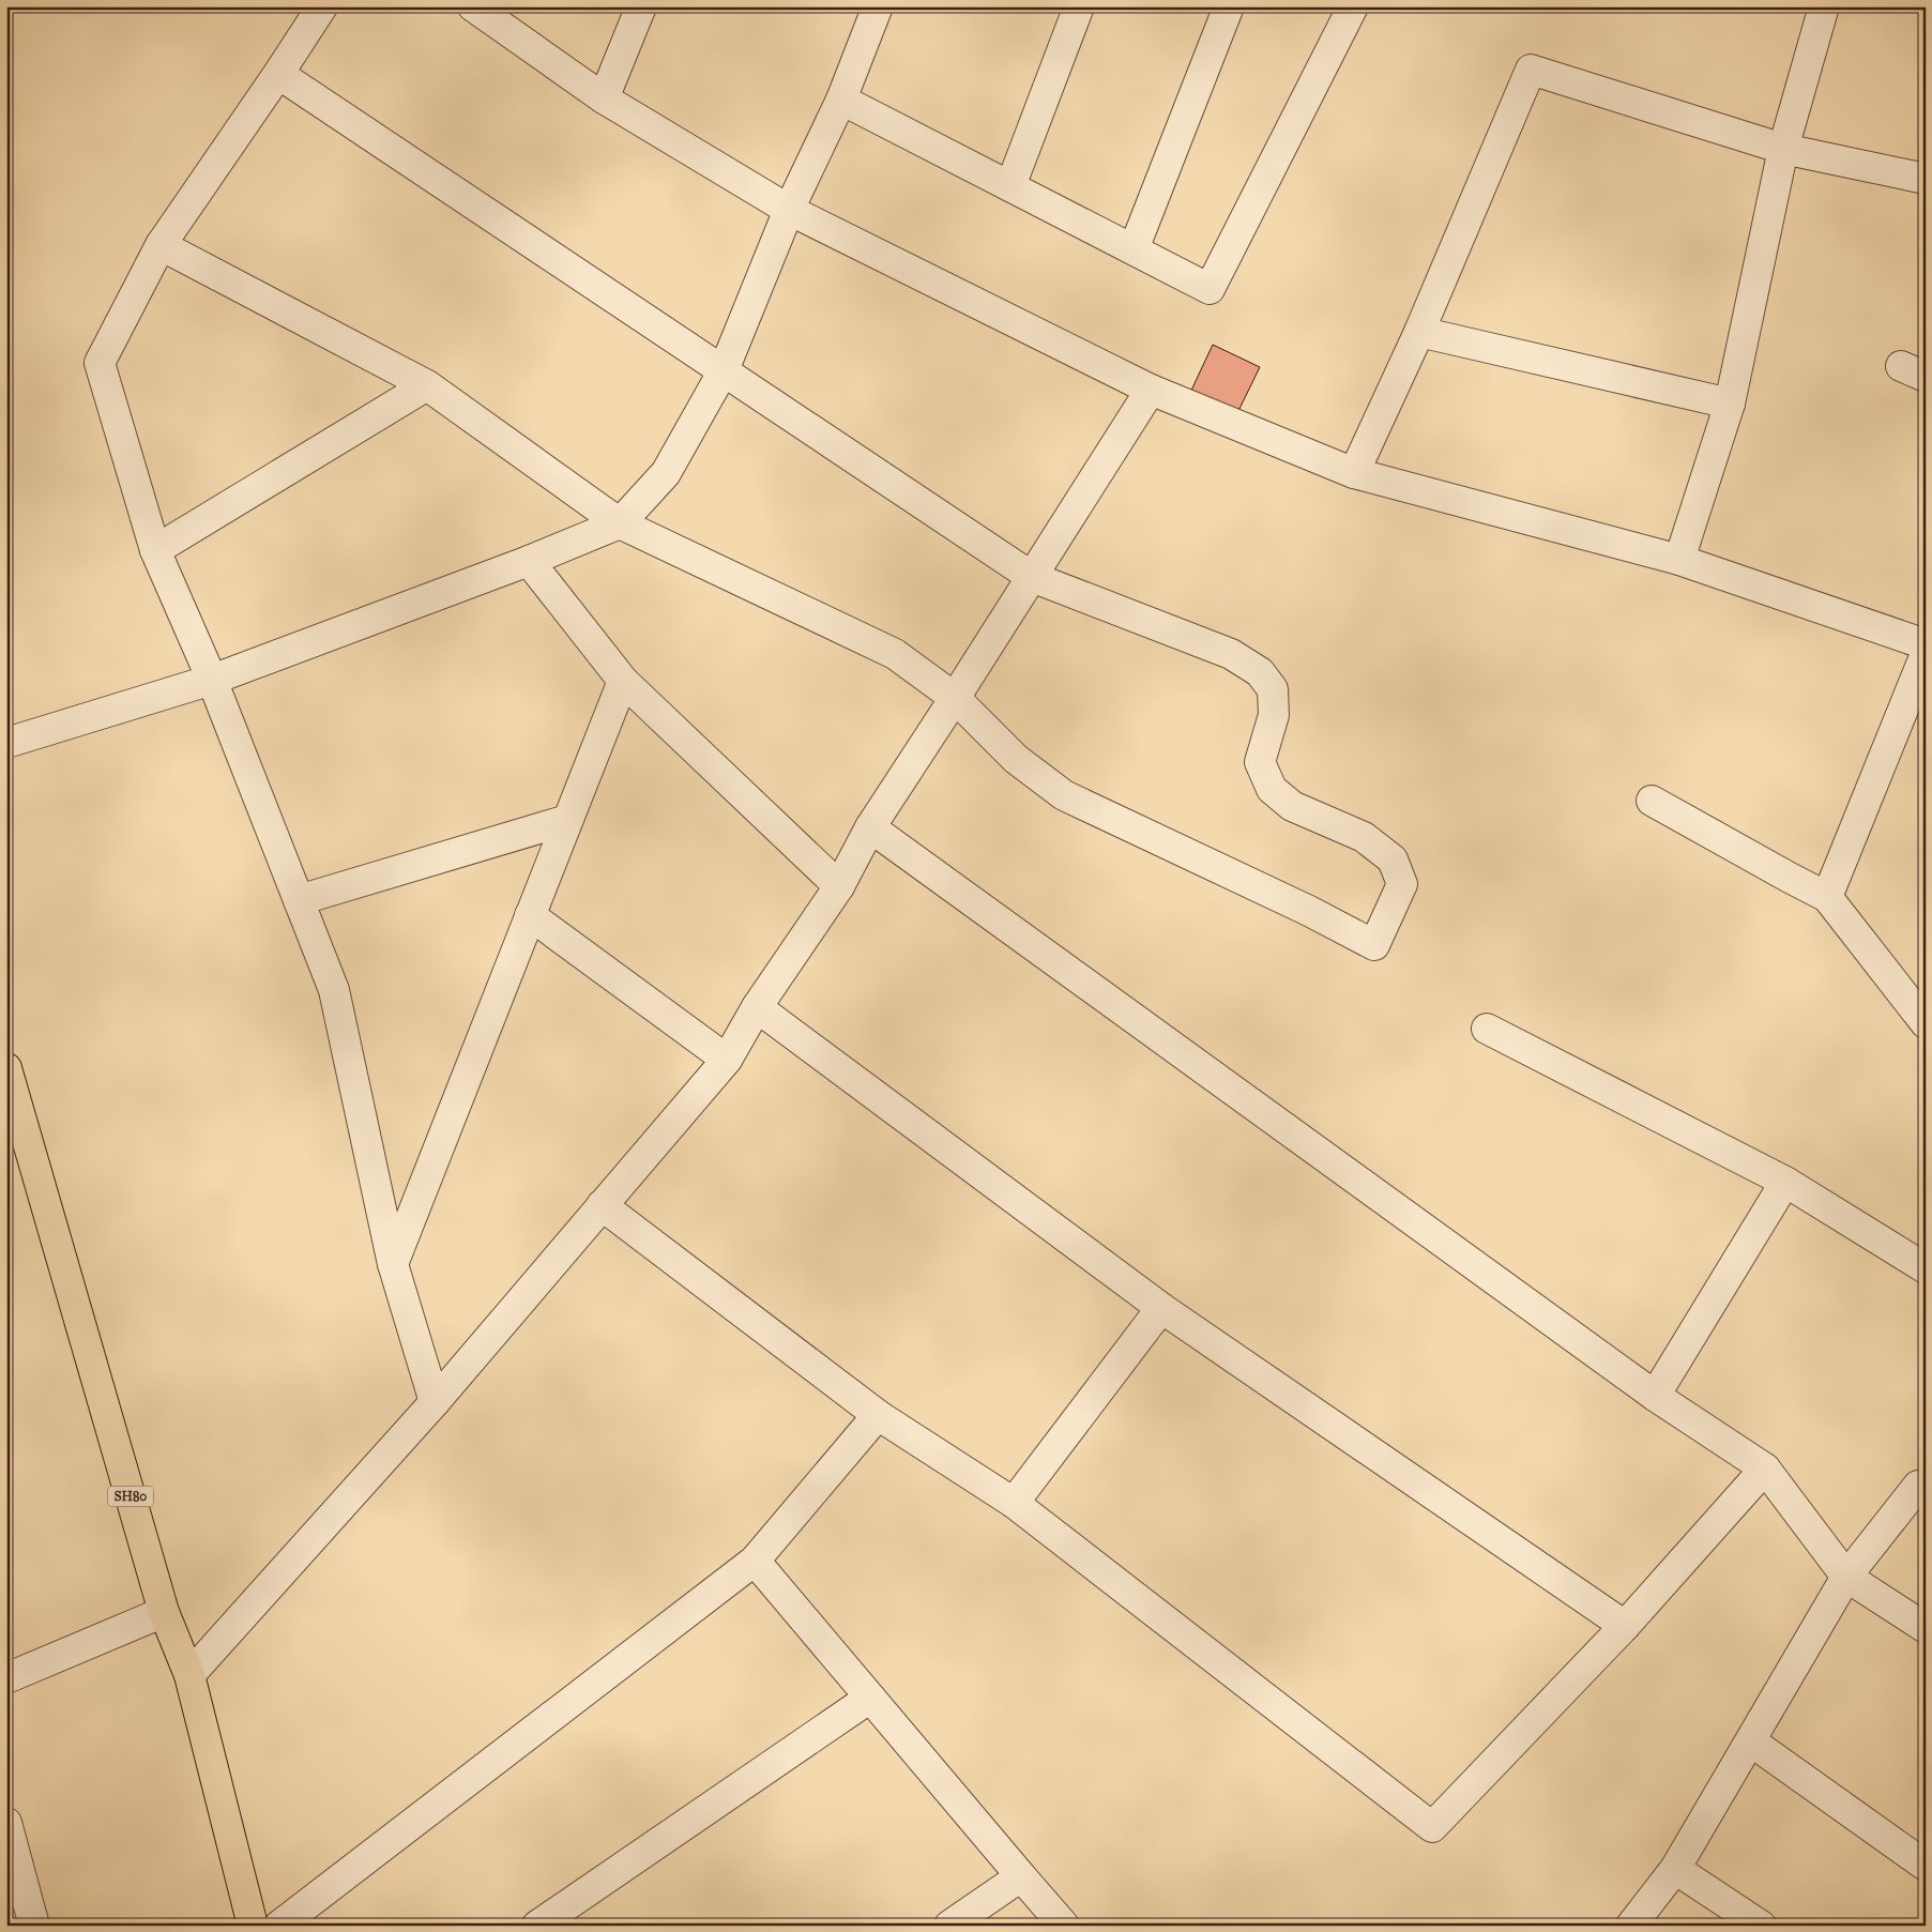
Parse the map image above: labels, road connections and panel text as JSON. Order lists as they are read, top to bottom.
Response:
{
  "streets": {
    "main road": ["SH80"]
  }
}
